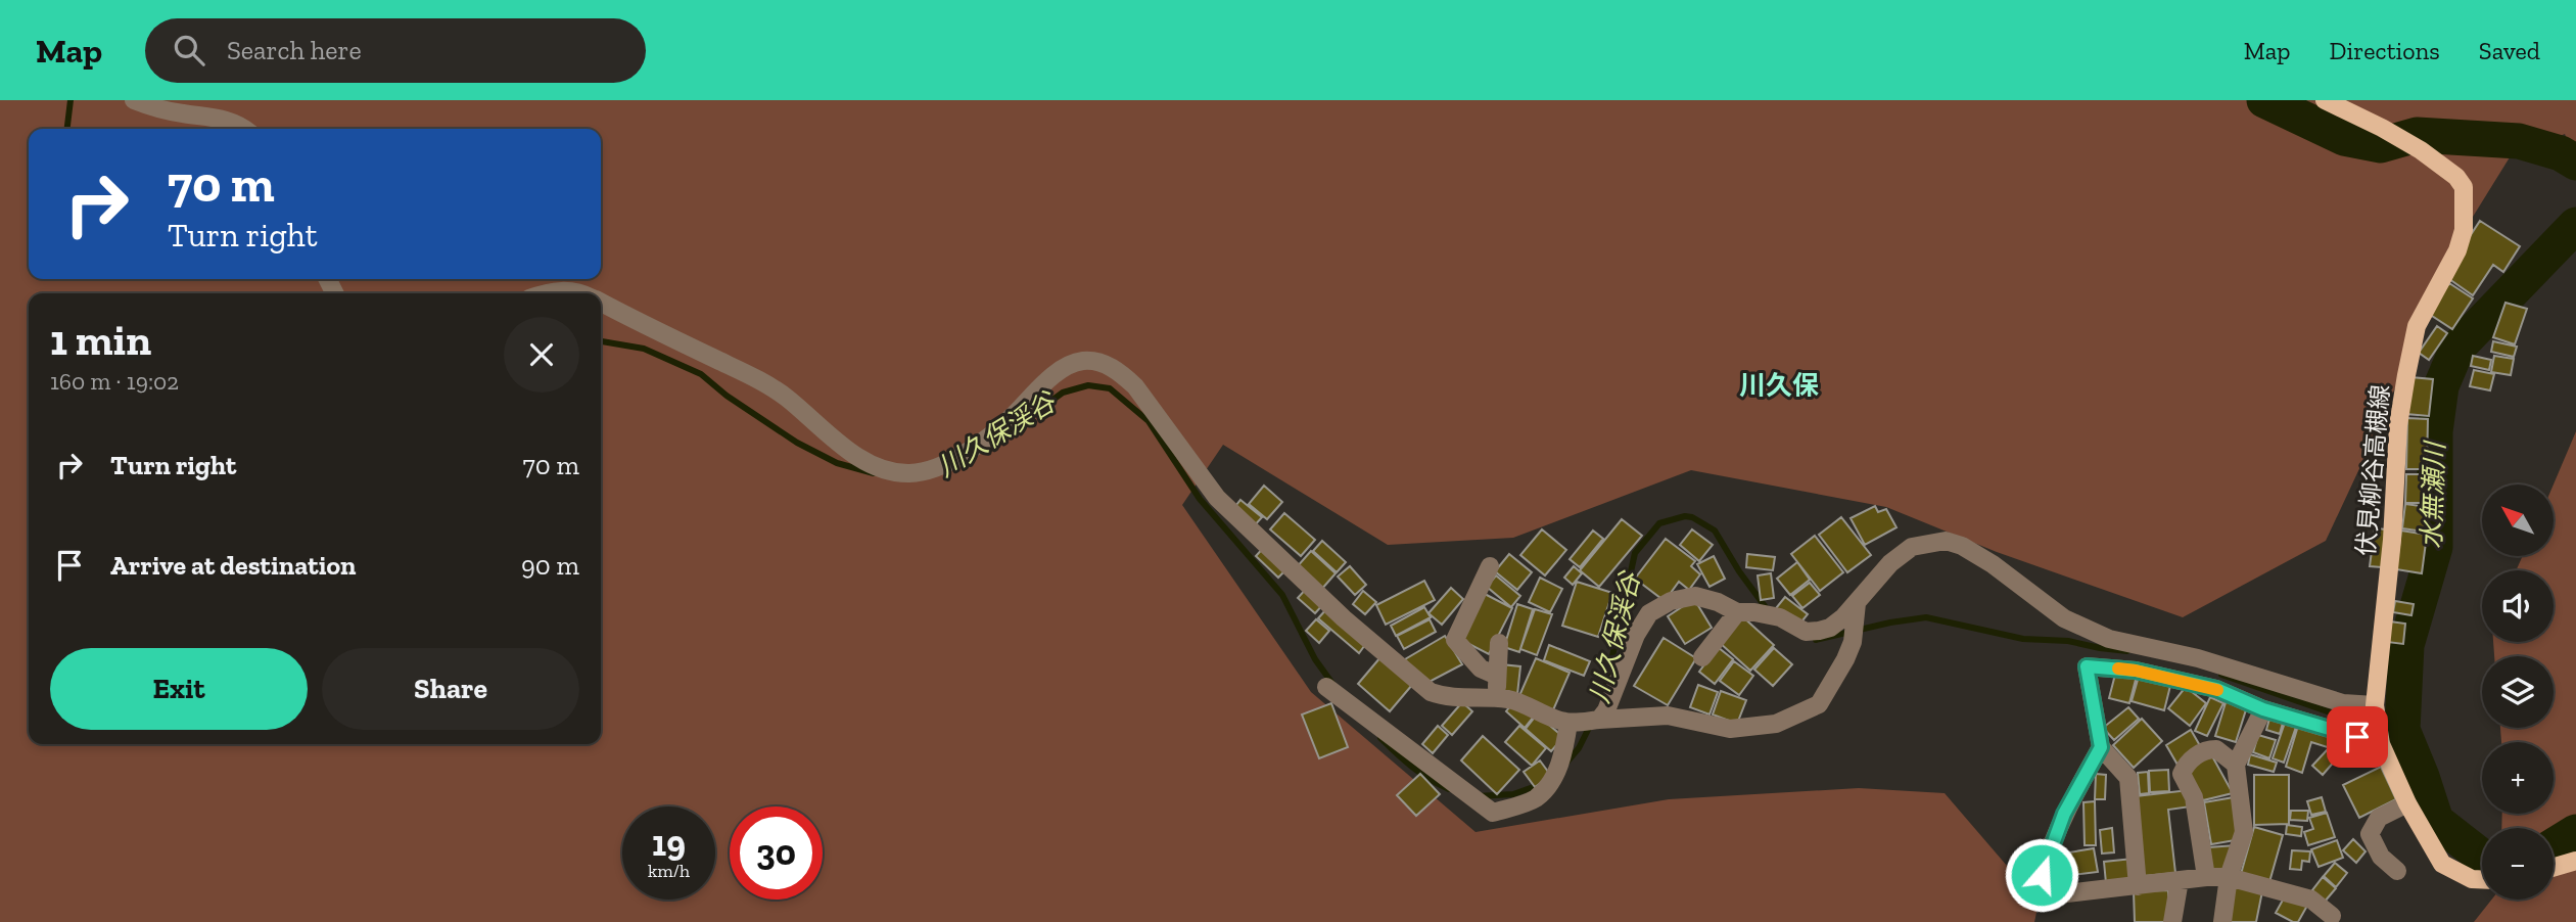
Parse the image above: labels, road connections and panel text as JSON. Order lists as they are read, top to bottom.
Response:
{
  "streets": {
    "main road": ["伏見柳谷高槻線"]
  },
  "districts": ["川久保"],
  "water": ["川久保渓谷", "水無瀬川"],
  "north": "top left",
  "page": {
    "header": "Map",
    "search": "Search here",
    "nav": ["Map", "Directions", "Saved"],
    "turn": ["70 m", "Turn right"],
    "heading": ["1 min", "160 m · 19:02"],
    "list": [
      {
        "name": "Turn right",
        "value": "70 m"
      },
      {
        "name": "Arrive at destination",
        "value": "90 m"
      }
    ],
    "map_buttons": ["+", "−"],
    "buttons": ["Exit", "Share"],
    "speed": "19 km/h",
    "limit": "30"
  }
}
